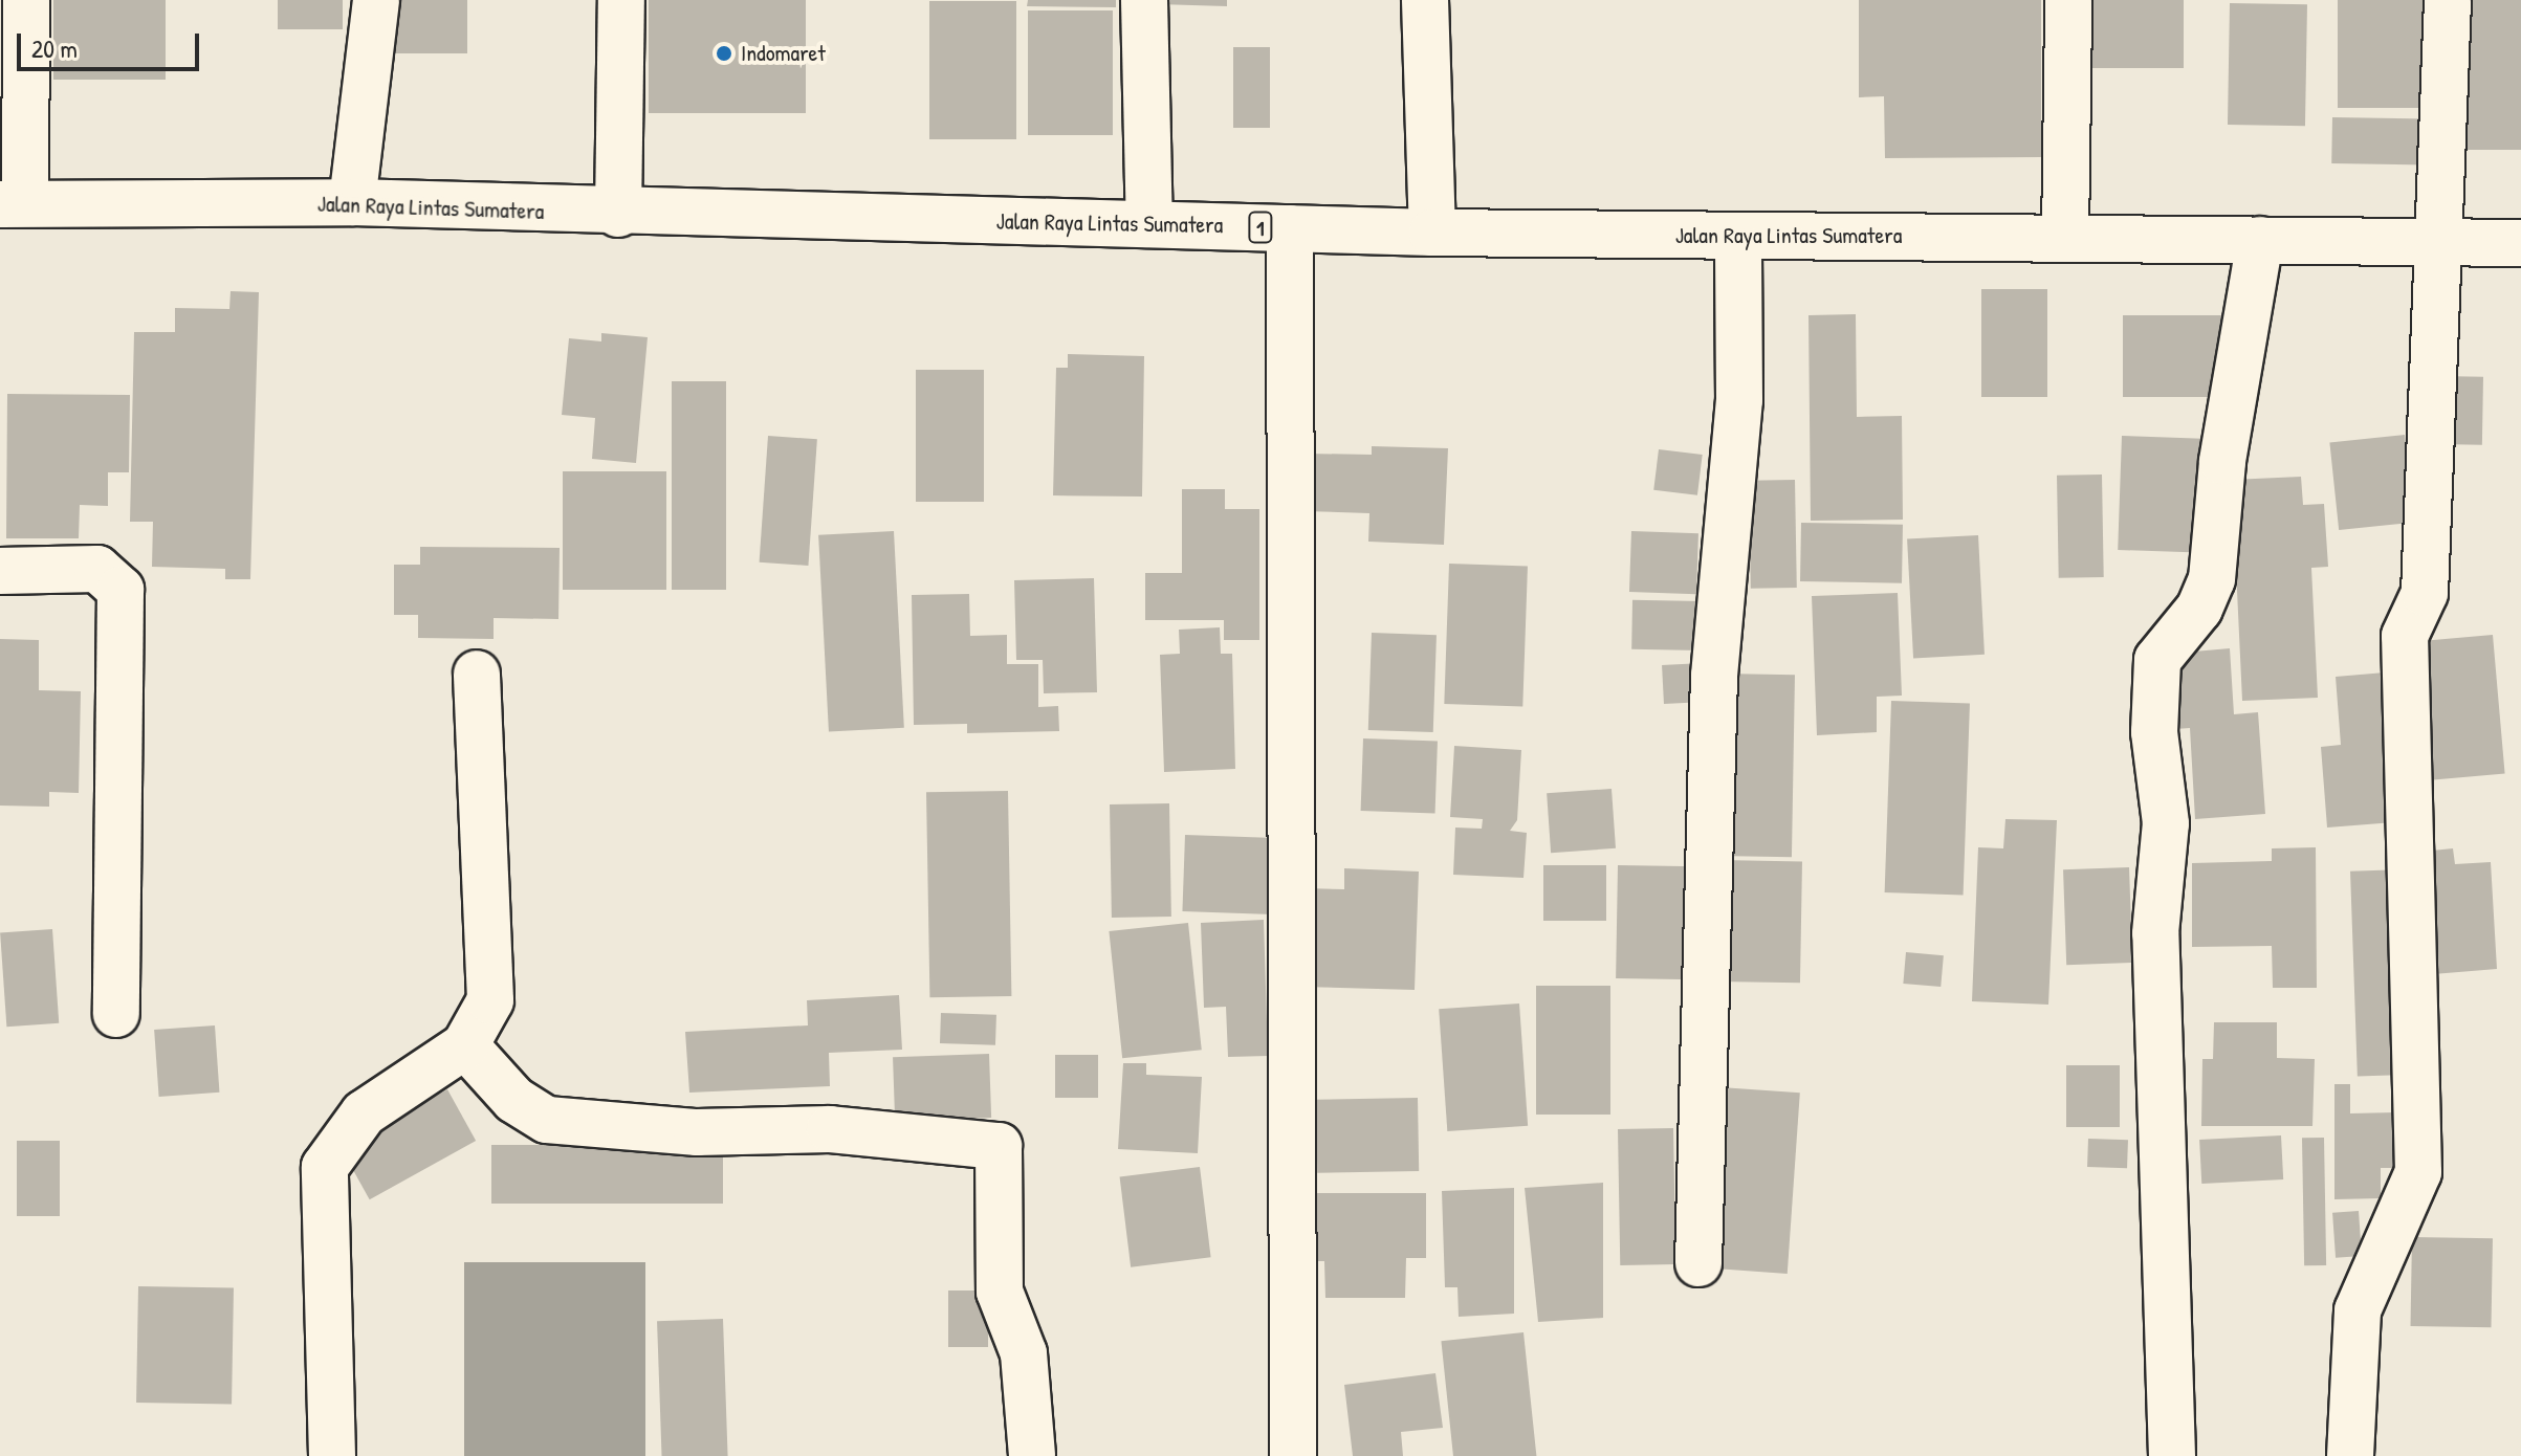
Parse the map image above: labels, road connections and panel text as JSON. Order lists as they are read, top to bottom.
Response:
{
  "streets": {
    "main road": ["Jalan Raya Lintas Sumatera", "1"]
  },
  "places": ["Indomaret"],
  "scale_bar": "20 m"
}
